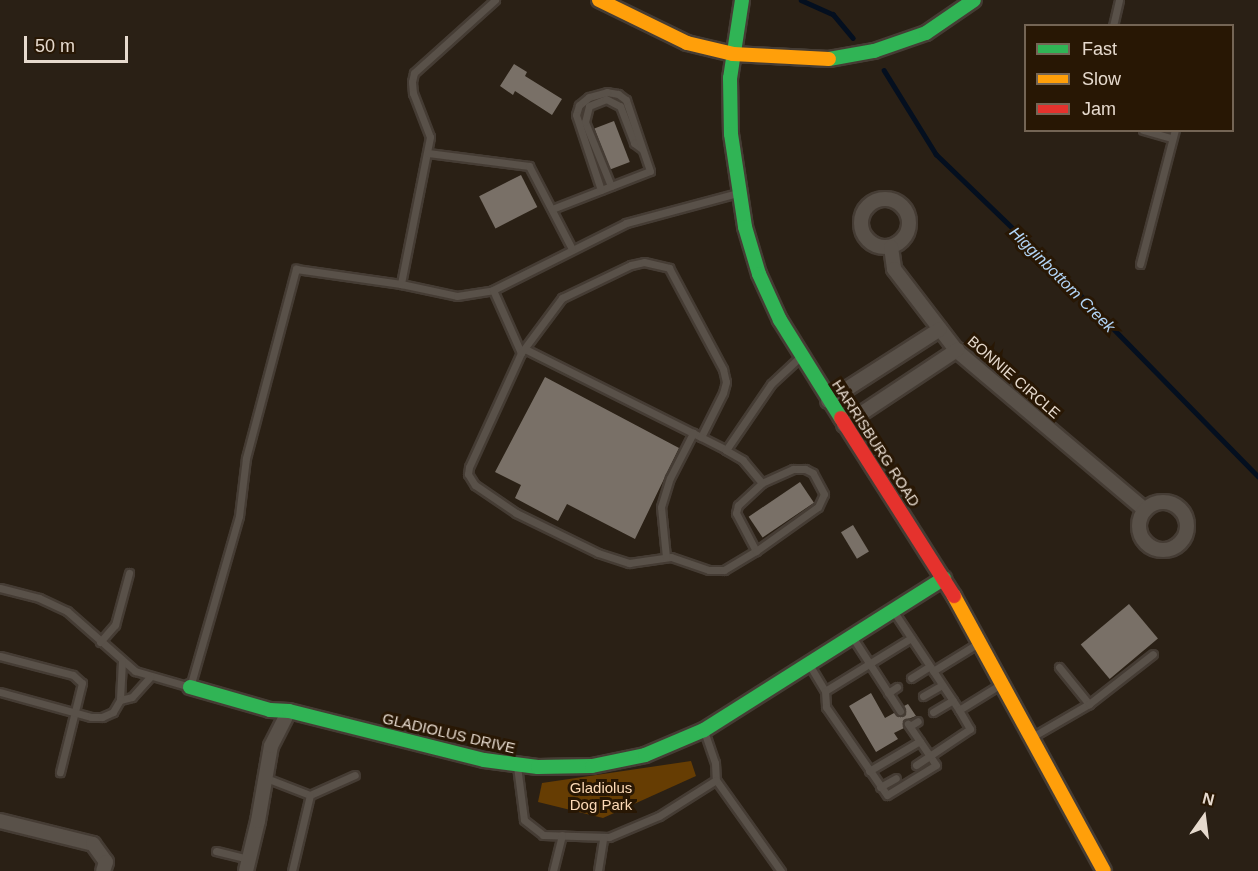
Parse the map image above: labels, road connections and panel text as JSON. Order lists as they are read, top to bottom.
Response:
{
  "streets": {
    "street": ["BONNIE CIRCLE", "HARRISBURG ROAD", "GLADIOLUS DRIVE"]
  },
  "crossings": [
    ["HARRISBURG ROAD", "GLADIOLUS DRIVE"]
  ],
  "water": ["Higginbottom Creek"],
  "parks": ["Gladiolus Dog Park"],
  "legend": ["Fast", "Slow", "Jam"],
  "scale_bar": "50 m",
  "north": "top"
}
